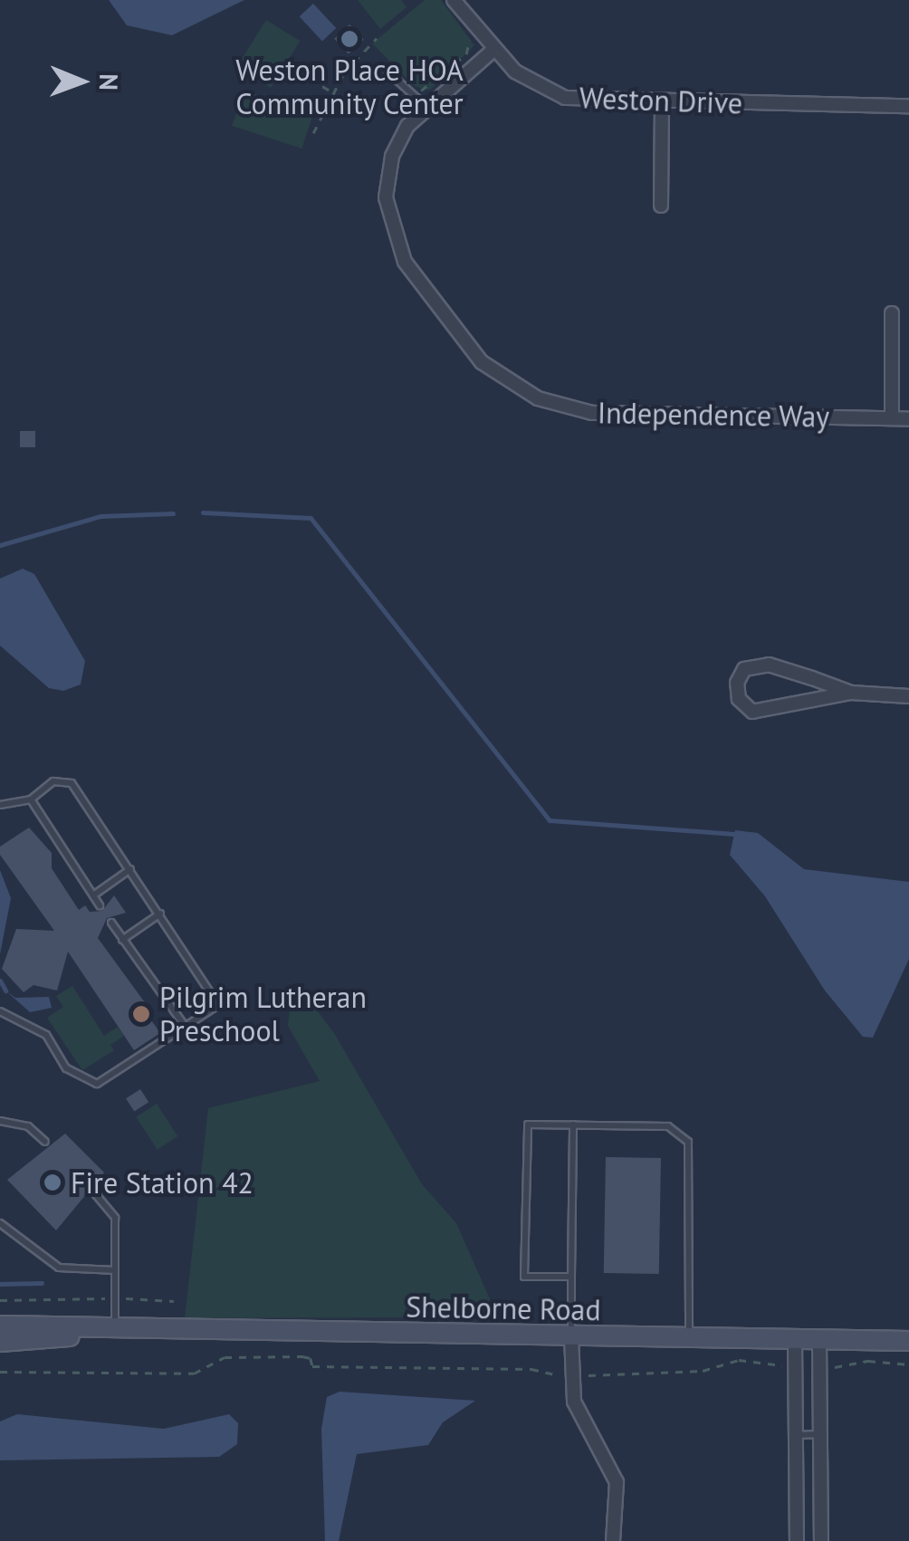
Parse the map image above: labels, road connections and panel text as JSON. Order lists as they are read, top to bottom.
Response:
{
  "streets": {
    "street": ["Weston Drive", "Independence Way", "Shelborne Road"]
  },
  "crossings": [
    ["Weston Drive", "Independence Way"]
  ],
  "places": ["Weston Place HOA Community Center", "Pilgrim Lutheran Preschool", "Fire Station 42"],
  "north": "right"
}
